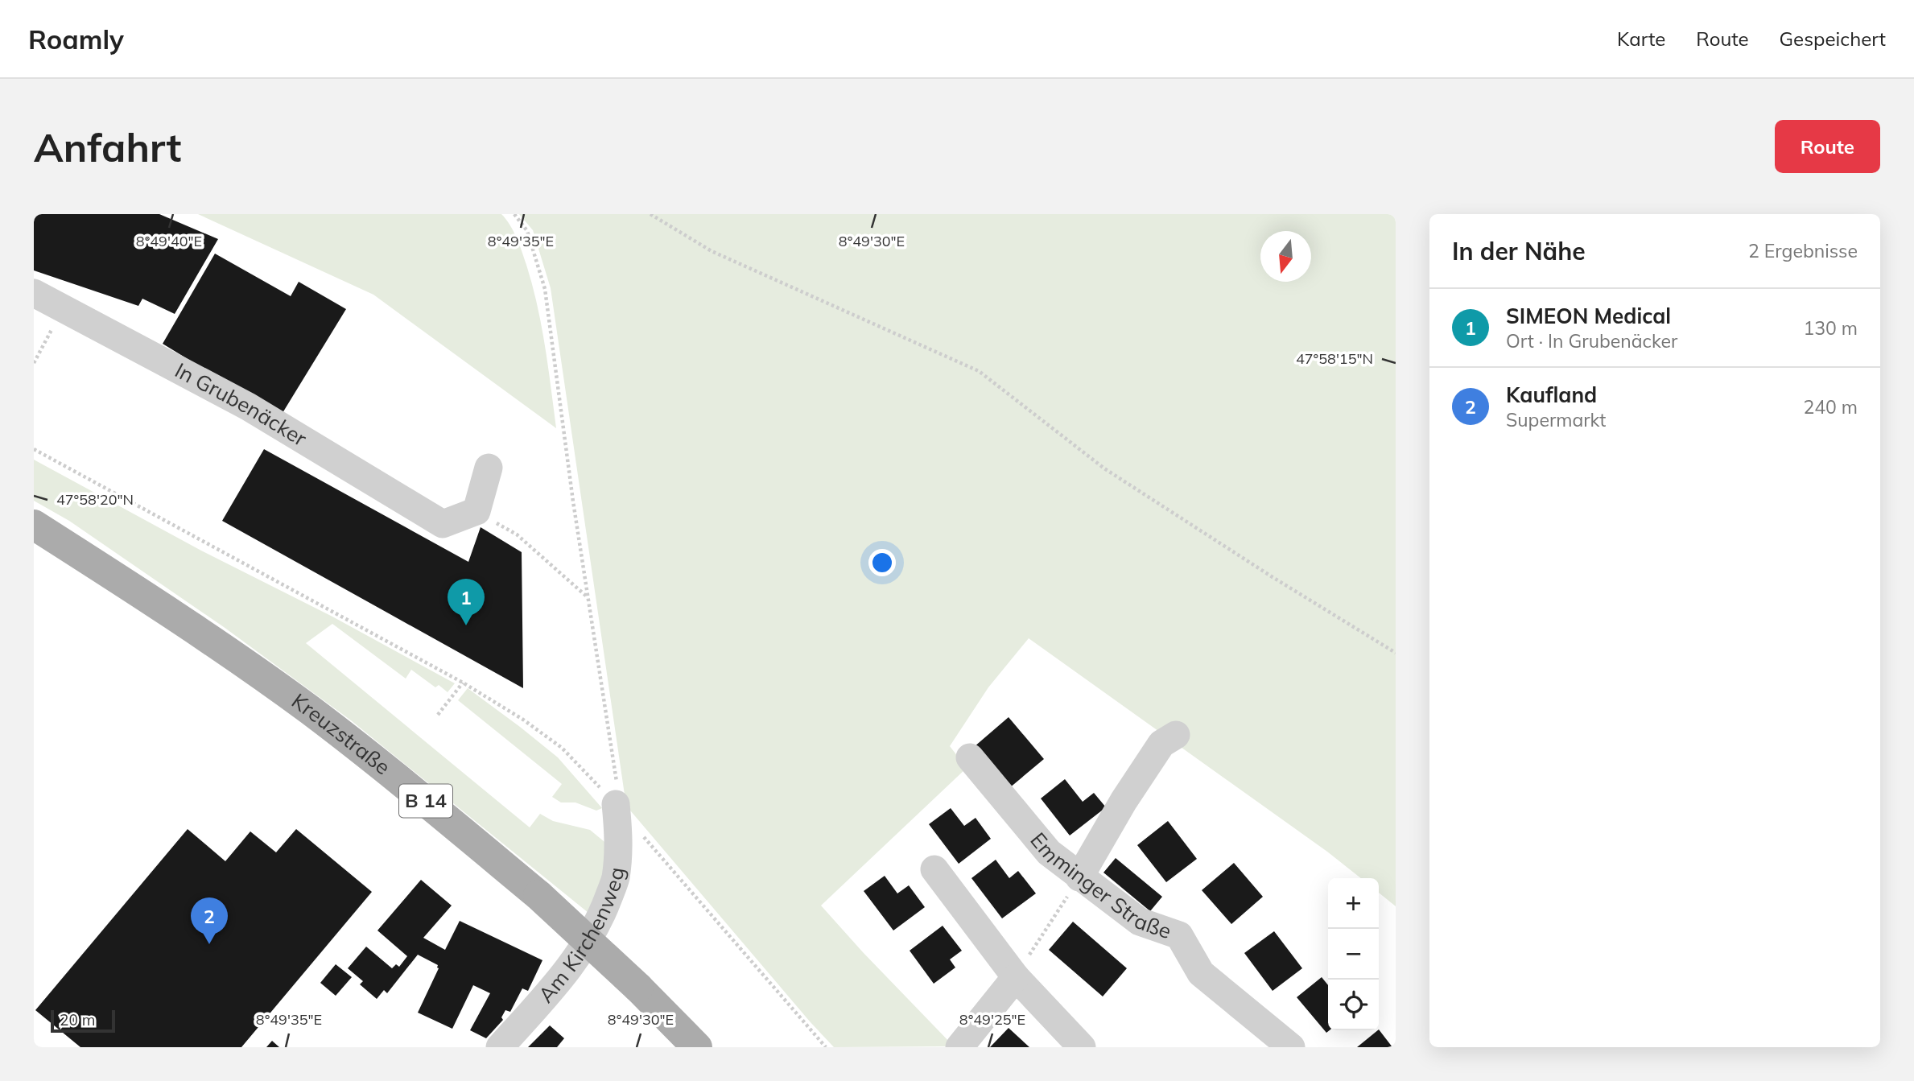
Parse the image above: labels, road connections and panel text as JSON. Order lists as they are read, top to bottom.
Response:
{
  "streets": {
    "main road": ["Kreuzstraße", "B 14"],
    "street": ["In Grubenäcker", "Emminger Straße", "Am Kirchenweg"]
  },
  "scale_bar": "20 m",
  "north": "bottom",
  "page": {
    "header": "Roamly",
    "nav": ["Karte", "Route", "Gespeichert"],
    "buttons": "Route",
    "title": "Anfahrt",
    "heading": ["In der Nähe", "2 Ergebnisse"],
    "list": [
      {
        "mark": "1",
        "name": "SIMEON Medical",
        "note": "Ort · In Grubenäcker",
        "value": "130 m"
      },
      {
        "mark": "2",
        "name": "Kaufland",
        "note": "Supermarkt",
        "value": "240 m"
      }
    ],
    "pins": ["1", "2"],
    "map_buttons": ["+", "−"],
    "scale": "20 m"
  },
  "coordinates": [
    "8°49'40\"E",
    "8°49'35\"E",
    "8°49'30\"E",
    "47°58'15\"N",
    "47°58'20\"N",
    "8°49'25\"E"
  ]
}
